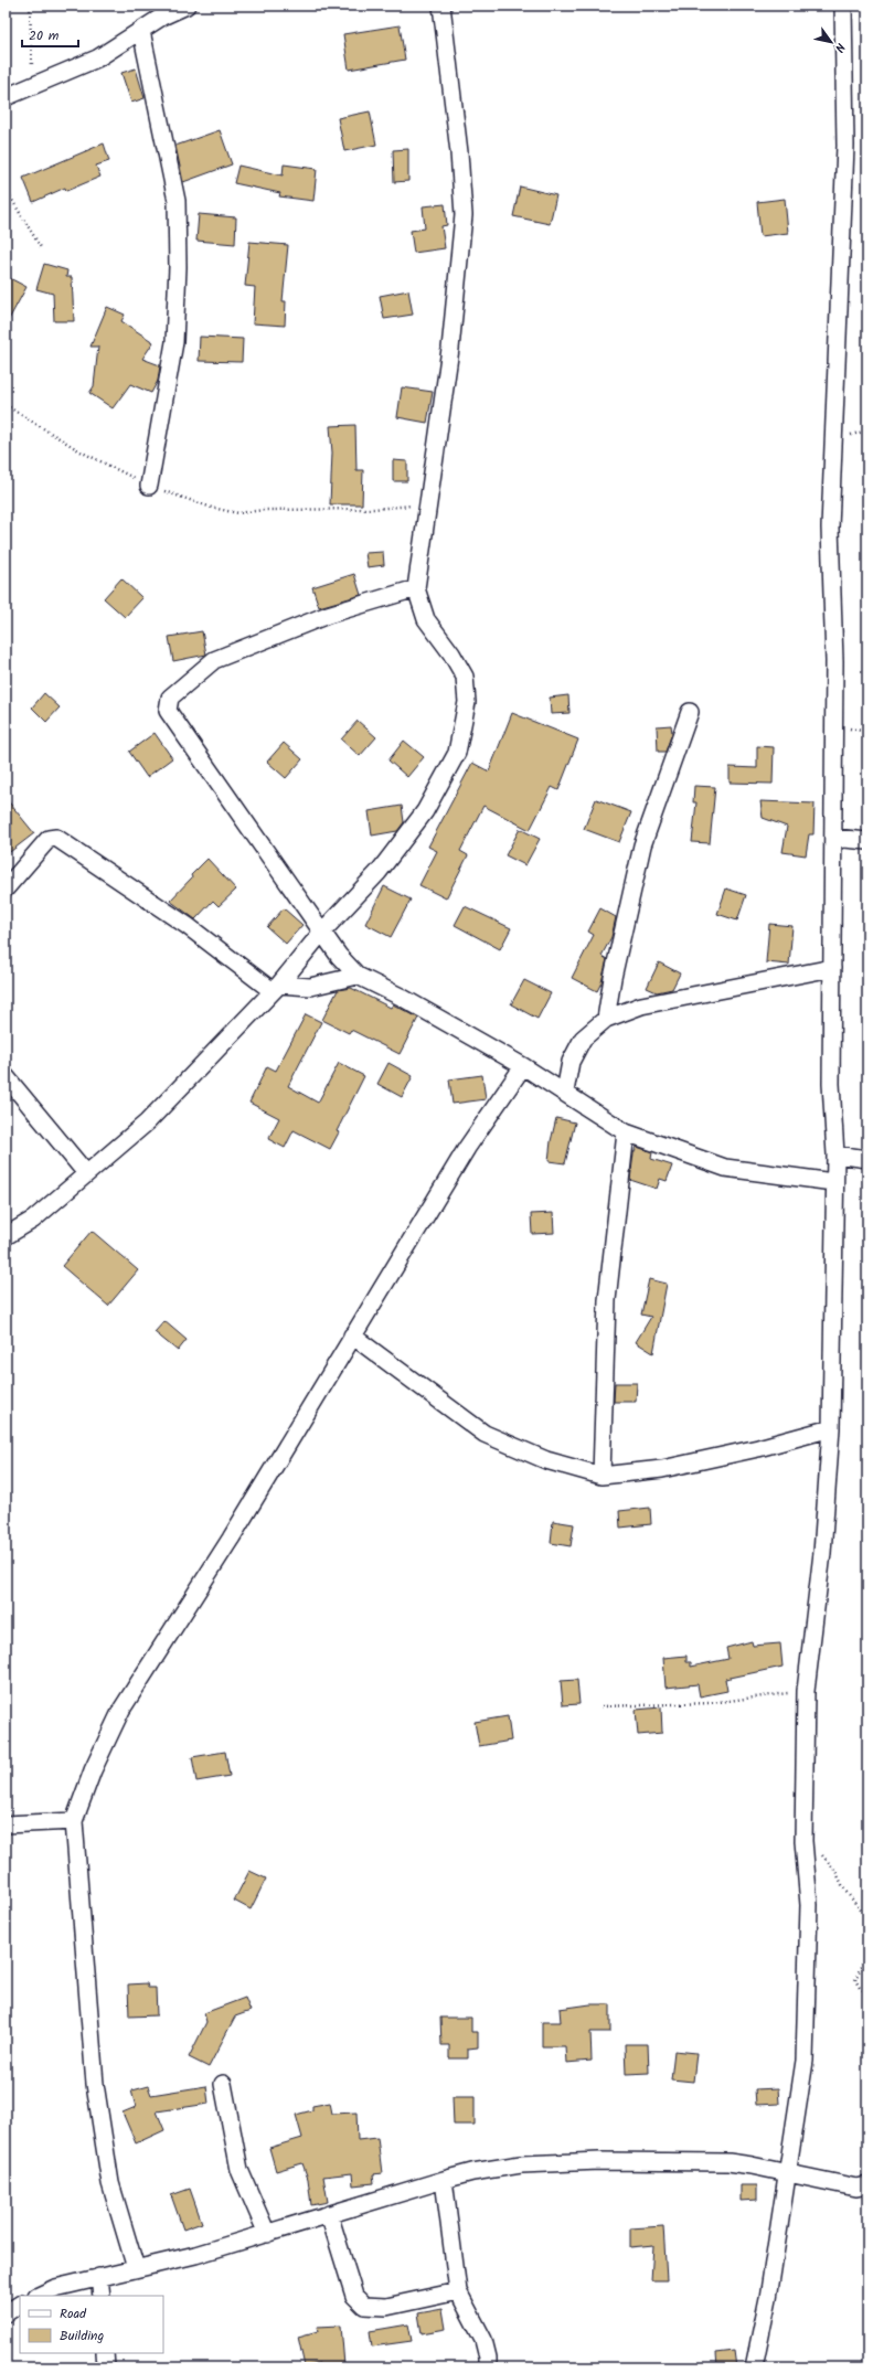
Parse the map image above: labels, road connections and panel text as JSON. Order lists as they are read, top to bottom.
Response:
{
  "legend": ["Road", "Building"],
  "scale_bar": "20 m",
  "north": "bottom right"
}
